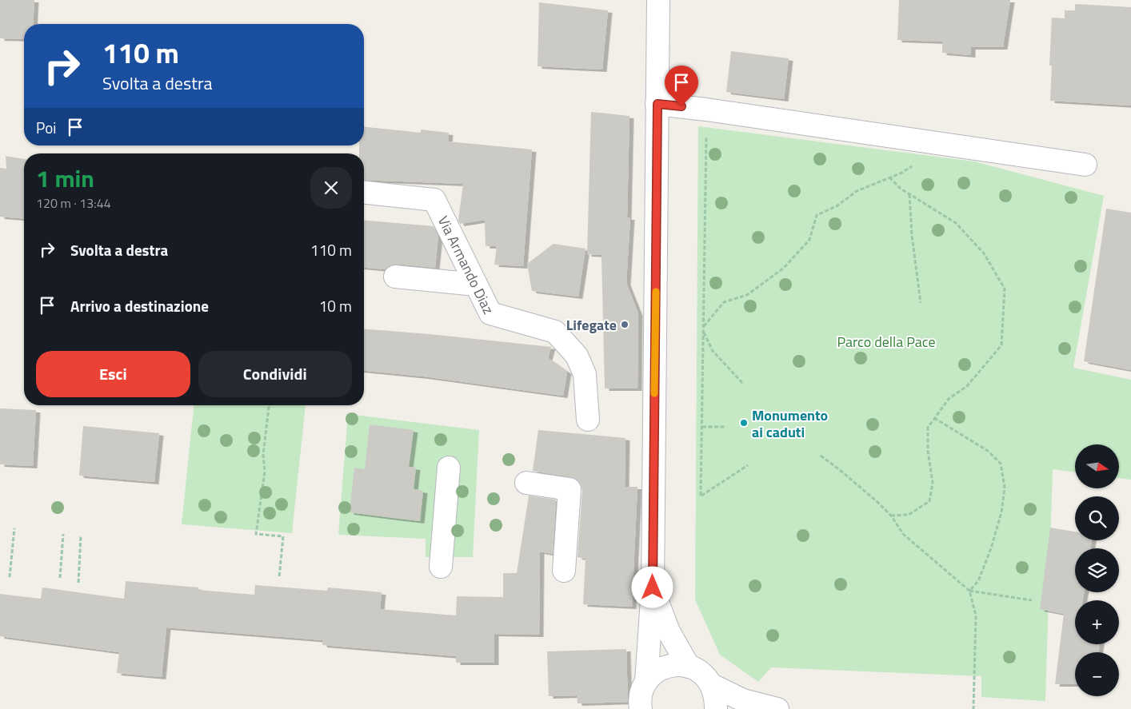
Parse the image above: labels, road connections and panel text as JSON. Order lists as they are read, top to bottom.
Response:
{
  "streets": {
    "street": ["Via Armando Diaz"]
  },
  "parks": ["Parco della Pace"],
  "places": ["Lifegate", "Monumento ai caduti"],
  "north": "right",
  "page": {
    "turn": ["110 m", "Svolta a destra"],
    "then": "Poi",
    "heading": ["1 min", "120 m · 13:44"],
    "list": [
      {
        "name": "Svolta a destra",
        "value": "110 m"
      },
      {
        "name": "Arrivo a destinazione",
        "value": "10 m"
      }
    ],
    "buttons": ["Esci", "Condividi"],
    "map_buttons": ["+", "−"]
  }
}
